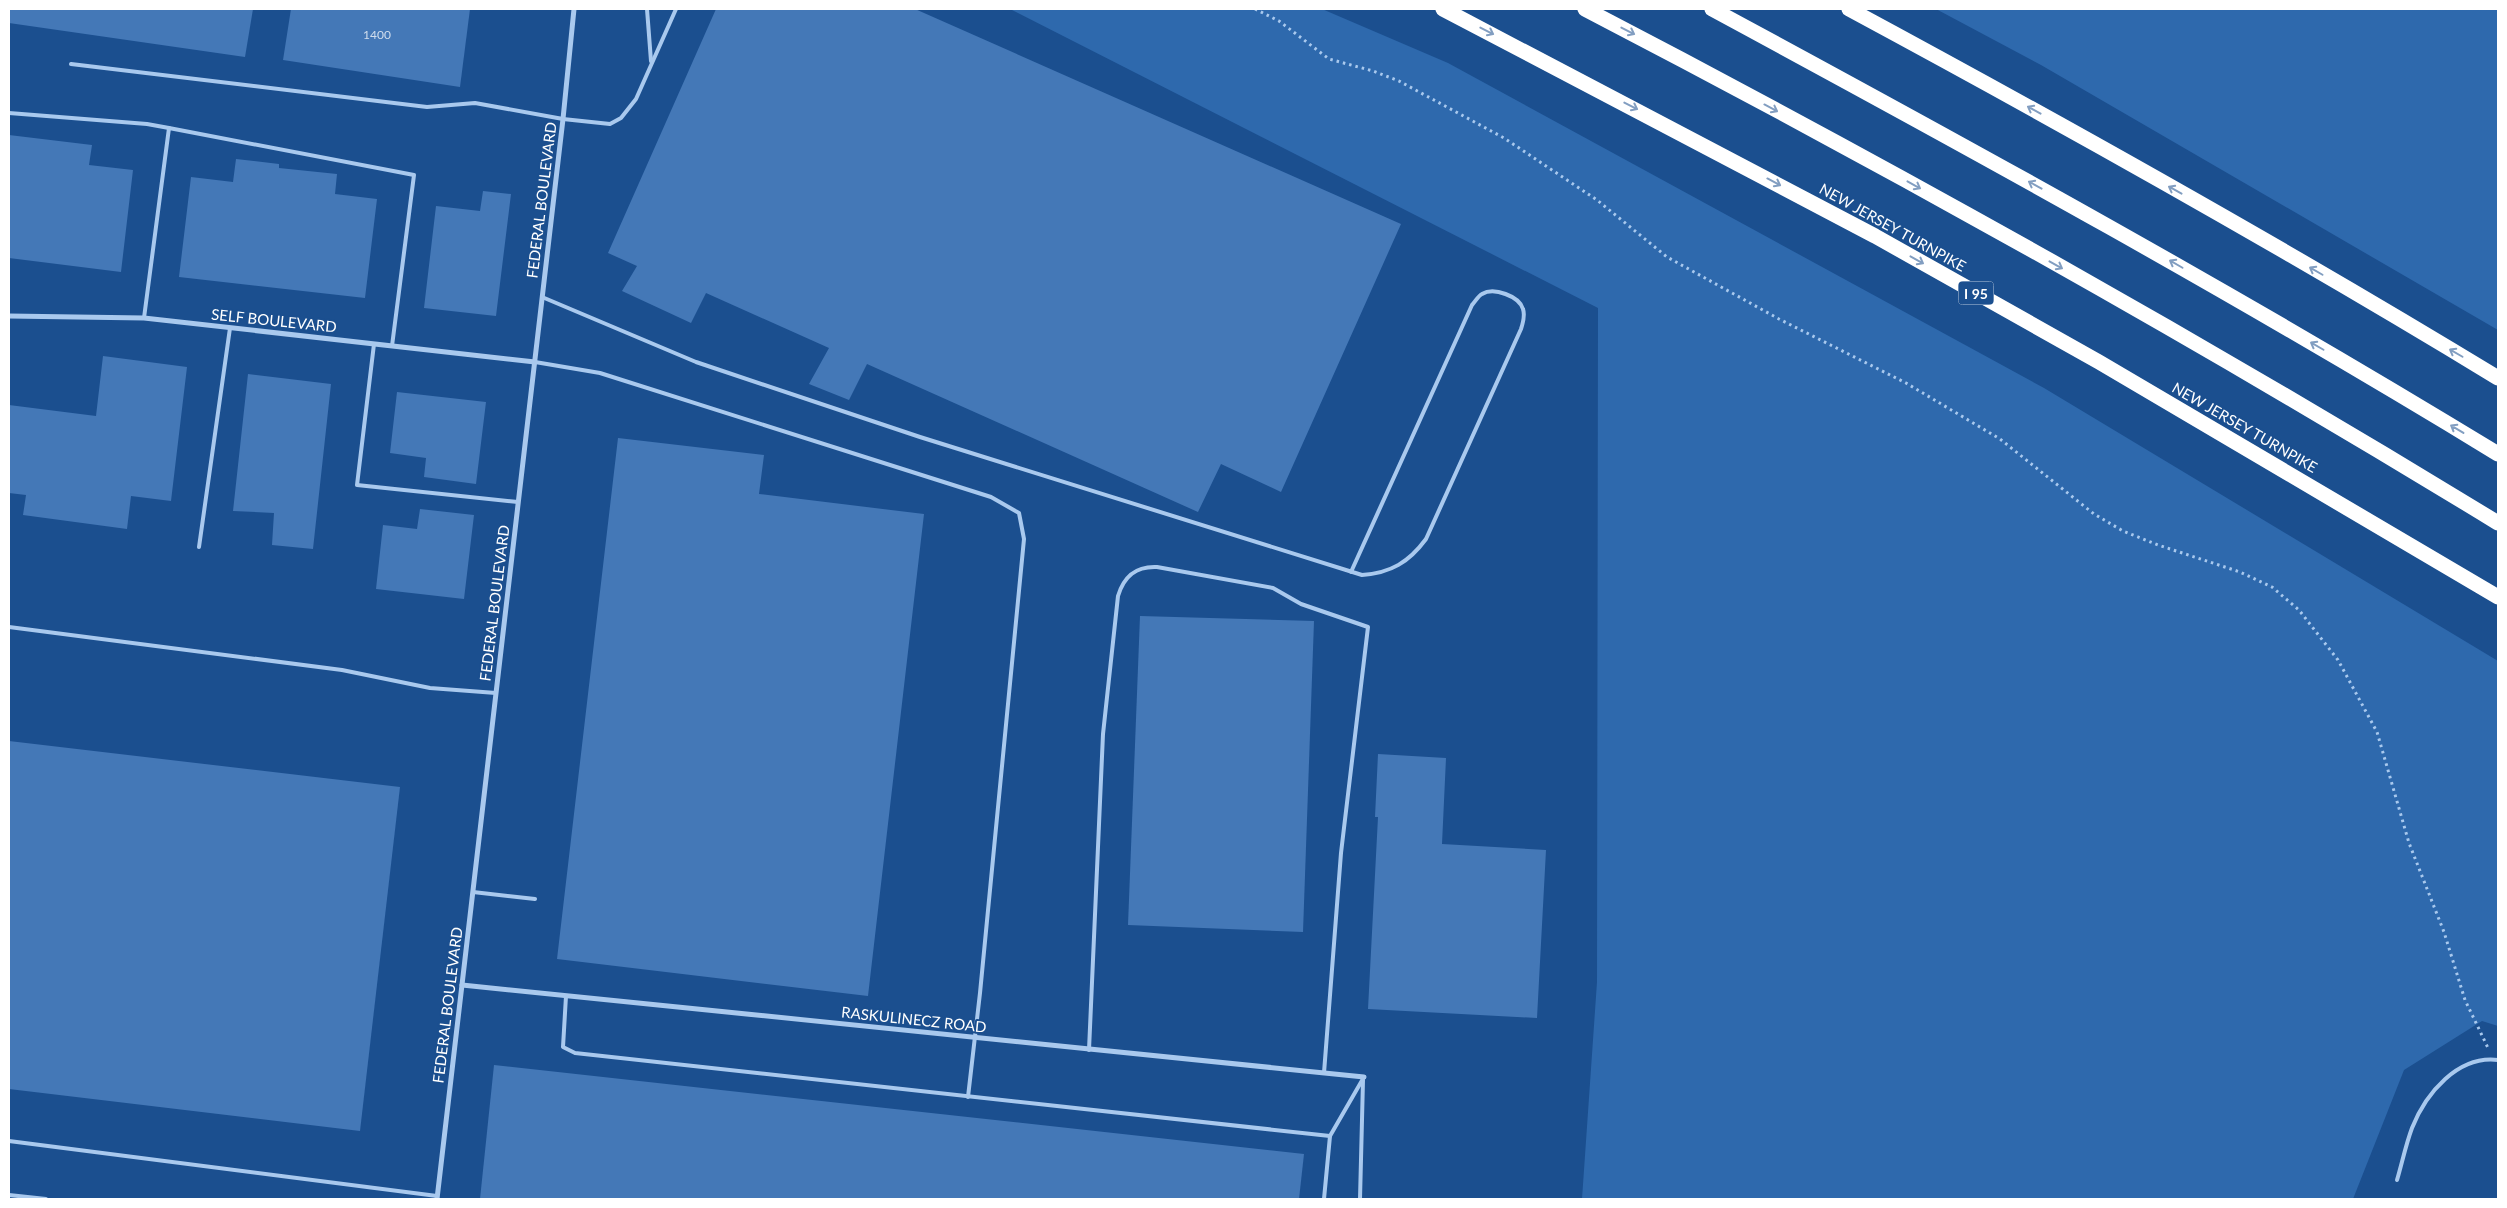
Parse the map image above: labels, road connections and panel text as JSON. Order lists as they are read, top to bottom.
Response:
{
  "streets": {
    "highway": ["NEW JERSEY TURNPIKE", "I 95"],
    "street": ["FEDERAL BOULEVARD", "SELF BOULEVARD", "RASKULINECZ ROAD"]
  },
  "crossings": [
    ["FEDERAL BOULEVARD", "SELF BOULEVARD"],
    ["FEDERAL BOULEVARD", "RASKULINECZ ROAD"]
  ],
  "house_numbers": ["1400"]
}
